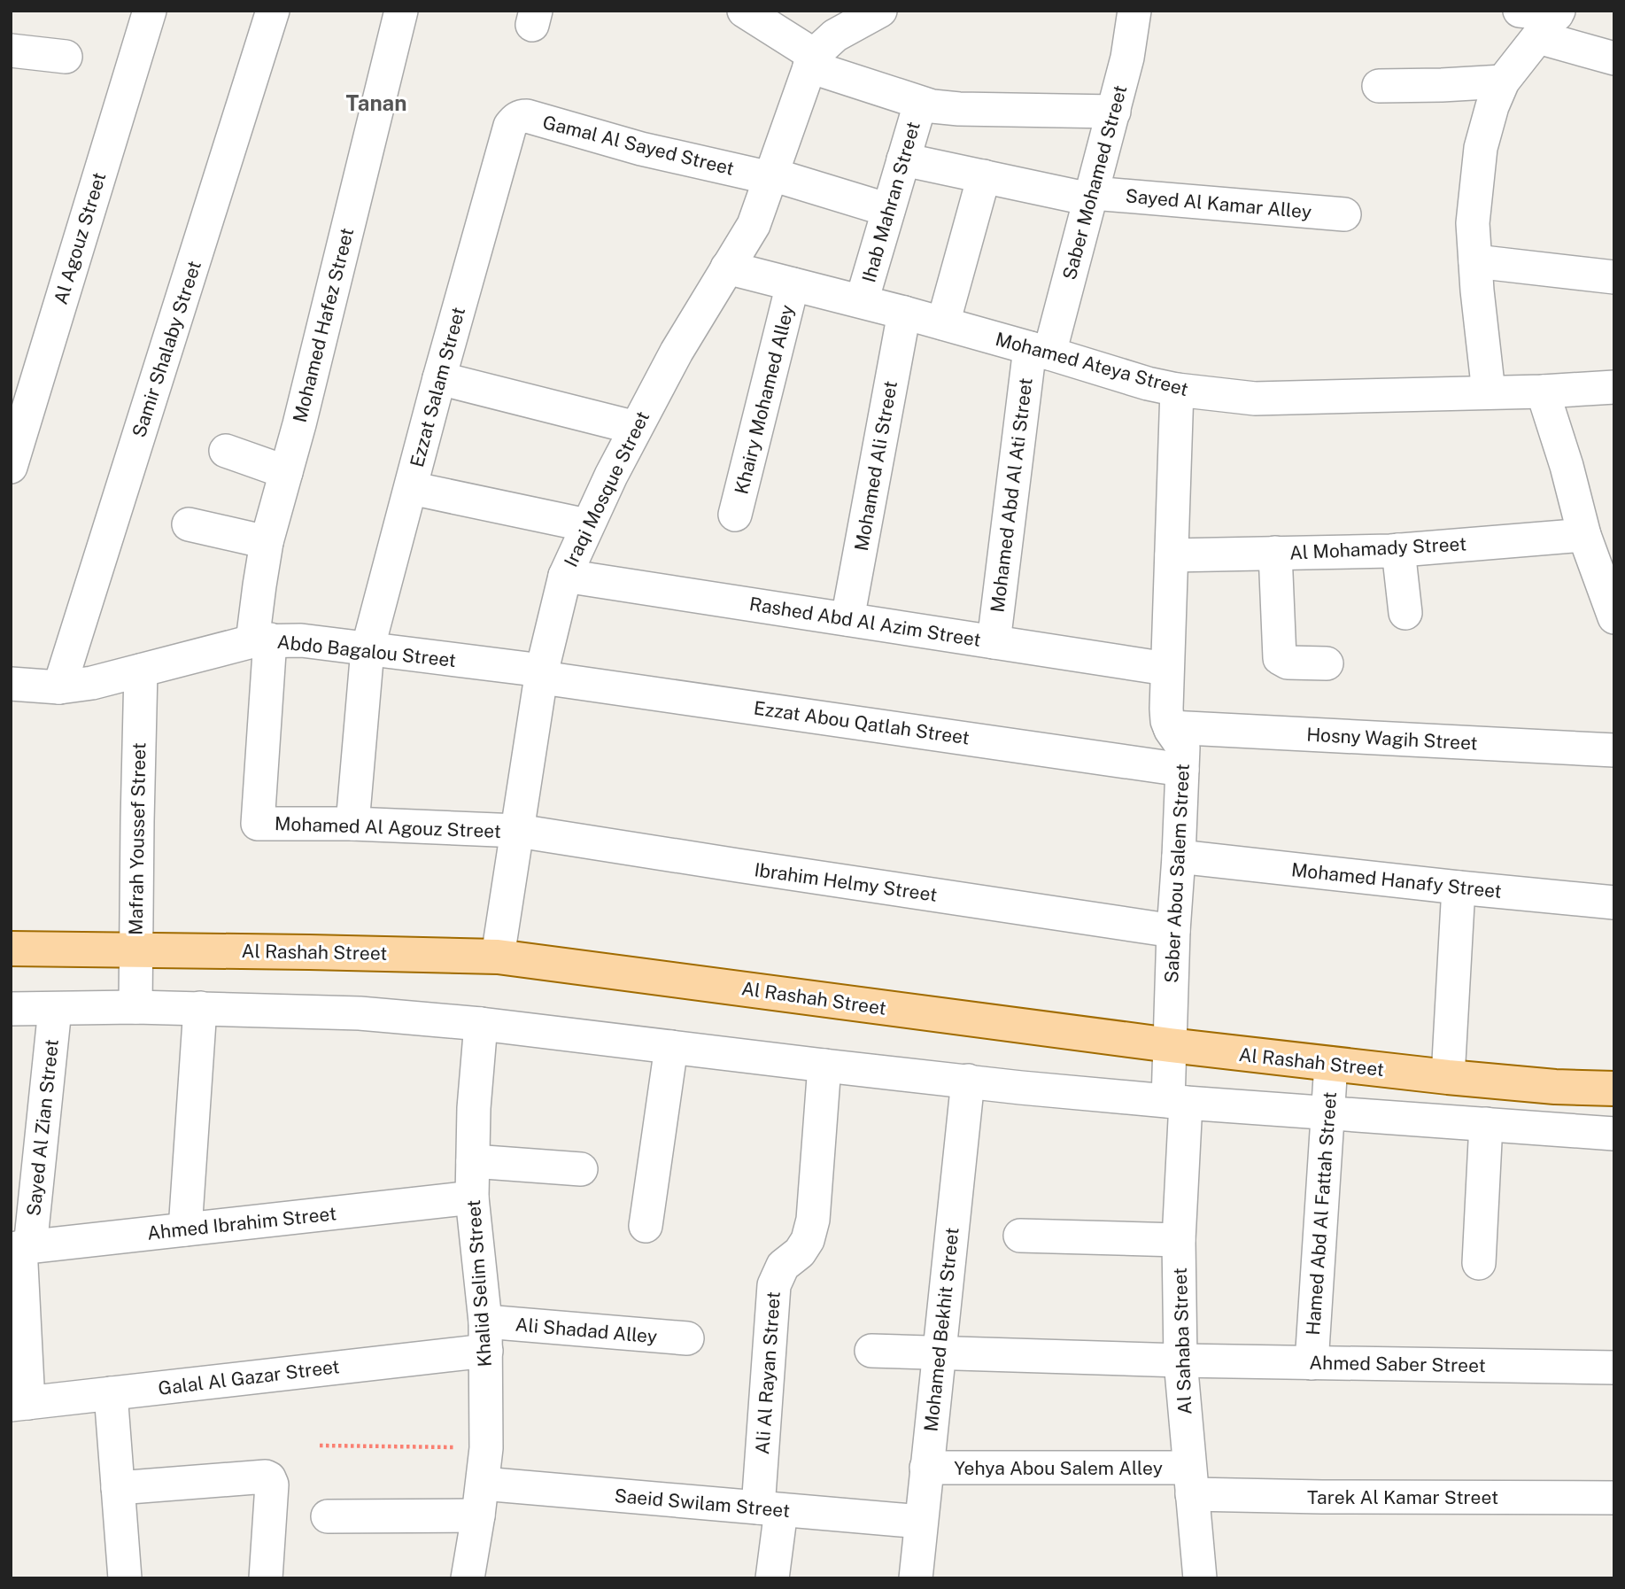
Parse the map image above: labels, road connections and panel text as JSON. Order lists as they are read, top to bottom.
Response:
{
  "streets": {
    "main road": ["Al Rashah Street"],
    "street": [
      "Gamal Al Sayed Street",
      "Saber Mohamed Street",
      "Ihab Mahran Street",
      "Sayed Al Kamar Alley",
      "Al Agouz Street",
      "Mohamed Hafez Street",
      "Samir Shalaby Street",
      "Mohamed Ateya Street",
      "Ezzat Salam Street",
      "Khairy Mohamed Alley",
      "Mohamed Ali Street",
      "Iraqi Mosque Street",
      "Mohamed Abd Al Ati Street",
      "Al Mohamady Street",
      "Rashed Abd Al Azim Street",
      "Abdo Bagalou Street",
      "Ezzat Abou Qatlah Street",
      "Hosny Wagih Street",
      "Mohamed Al Agouz Street",
      "Mafrah Youssef Street",
      "Saber Abou Salem Street",
      "Mohamed Hanafy Street",
      "Ibrahim Helmy Street",
      "Sayed Al Zian Street",
      "Hamed Abd Al Fattah Street",
      "Ahmed Ibrahim Street",
      "Khalid Selim Street",
      "Mohamed Bekhit Street",
      "Ali Shadad Alley",
      "Al Sahaba Street",
      "Ahmed Saber Street",
      "Ali Al Rayan Street",
      "Galal Al Gazar Street",
      "Yehya Abou Salem Alley",
      "Tarek Al Kamar Street",
      "Saeid Swilam Street"
    ]
  },
  "crossings": [
    ["Gamal Al Sayed Street", "Ihab Mahran Street"],
    ["Gamal Al Sayed Street", "Ezzat Salam Street"],
    ["Gamal Al Sayed Street", "Iraqi Mosque Street"],
    ["Saber Mohamed Street", "Sayed Al Kamar Alley"],
    ["Saber Mohamed Street", "Mohamed Ateya Street"],
    ["Saber Mohamed Street", "Mohamed Abd Al Ati Street"],
    ["Ihab Mahran Street", "Sayed Al Kamar Alley"],
    ["Ihab Mahran Street", "Mohamed Ateya Street"],
    ["Mohamed Hafez Street", "Abdo Bagalou Street"],
    ["Mohamed Hafez Street", "Mohamed Al Agouz Street"],
    ["Samir Shalaby Street", "Abdo Bagalou Street"],
    ["Mohamed Ateya Street", "Khairy Mohamed Alley"],
    ["Mohamed Ateya Street", "Mohamed Ali Street"],
    ["Mohamed Ateya Street", "Iraqi Mosque Street"],
    ["Mohamed Ateya Street", "Mohamed Abd Al Ati Street"],
    ["Mohamed Ateya Street", "Saber Abou Salem Street"],
    ["Ezzat Salam Street", "Abdo Bagalou Street"],
    ["Ezzat Salam Street", "Mohamed Al Agouz Street"],
    ["Mohamed Ali Street", "Rashed Abd Al Azim Street"],
    ["Iraqi Mosque Street", "Rashed Abd Al Azim Street"],
    ["Iraqi Mosque Street", "Abdo Bagalou Street"],
    ["Iraqi Mosque Street", "Ezzat Abou Qatlah Street"],
    ["Iraqi Mosque Street", "Mohamed Al Agouz Street"],
    ["Iraqi Mosque Street", "Ibrahim Helmy Street"],
    ["Iraqi Mosque Street", "Al Rashah Street"],
    ["Mohamed Abd Al Ati Street", "Rashed Abd Al Azim Street"],
    ["Al Mohamady Street", "Saber Abou Salem Street"],
    ["Rashed Abd Al Azim Street", "Saber Abou Salem Street"],
    ["Abdo Bagalou Street", "Ezzat Abou Qatlah Street"],
    ["Abdo Bagalou Street", "Mafrah Youssef Street"],
    ["Ezzat Abou Qatlah Street", "Saber Abou Salem Street"],
    ["Hosny Wagih Street", "Saber Abou Salem Street"],
    ["Mohamed Al Agouz Street", "Ibrahim Helmy Street"],
    ["Mafrah Youssef Street", "Al Rashah Street"],
    ["Saber Abou Salem Street", "Mohamed Hanafy Street"],
    ["Saber Abou Salem Street", "Ibrahim Helmy Street"],
    ["Saber Abou Salem Street", "Al Rashah Street"],
    ["Saber Abou Salem Street", "Al Sahaba Street"],
    ["Al Rashah Street", "Hamed Abd Al Fattah Street"],
    ["Sayed Al Zian Street", "Ahmed Ibrahim Street"],
    ["Sayed Al Zian Street", "Galal Al Gazar Street"],
    ["Hamed Abd Al Fattah Street", "Ahmed Saber Street"],
    ["Ahmed Ibrahim Street", "Khalid Selim Street"],
    ["Khalid Selim Street", "Ali Shadad Alley"],
    ["Khalid Selim Street", "Galal Al Gazar Street"],
    ["Khalid Selim Street", "Saeid Swilam Street"],
    ["Mohamed Bekhit Street", "Ahmed Saber Street"],
    ["Mohamed Bekhit Street", "Yehya Abou Salem Alley"],
    ["Mohamed Bekhit Street", "Saeid Swilam Street"],
    ["Ali Shadad Alley", "Galal Al Gazar Street"],
    ["Al Sahaba Street", "Ahmed Saber Street"],
    ["Al Sahaba Street", "Yehya Abou Salem Alley"],
    ["Al Sahaba Street", "Tarek Al Kamar Street"],
    ["Ali Al Rayan Street", "Saeid Swilam Street"],
    ["Yehya Abou Salem Alley", "Tarek Al Kamar Street"]
  ],
  "districts": ["Tanan"]
}
